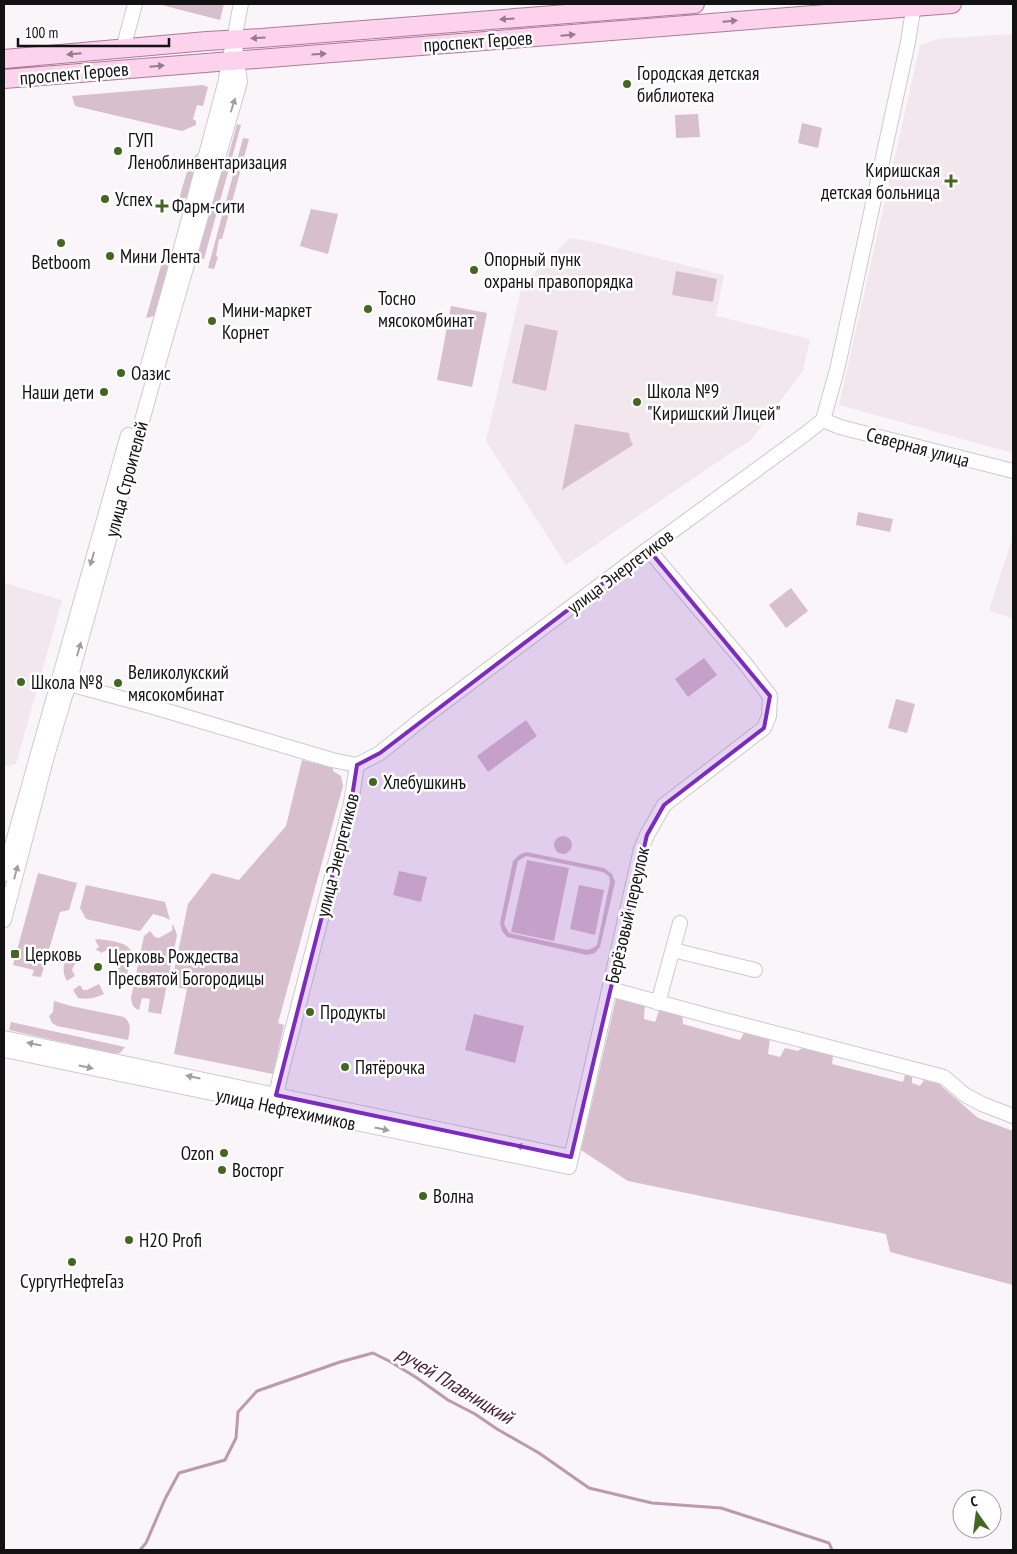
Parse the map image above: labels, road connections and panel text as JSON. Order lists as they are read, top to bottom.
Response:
{
  "streets": {
    "main road": ["проспект Героев"],
    "street": [
      "Северная улица",
      "улица Строителей",
      "улица Энергетиков",
      "Берёзовый переулок",
      "улица Нефтехимиков"
    ]
  },
  "crossings": [
    ["проспект Героев", "улица Строителей"],
    ["Северная улица", "улица Энергетиков"],
    ["улица Энергетиков", "Берёзовый переулок"],
    ["улица Энергетиков", "улица Нефтехимиков"],
    ["Берёзовый переулок", "улица Нефтехимиков"]
  ],
  "water": ["ручей Плавницкий"],
  "places": {
    "other": [
      "Городская детская библиотека",
      "ГУП Леноблинвентаризация",
      "Успех",
      "Betboom",
      "Мини Лента",
      "Опорный пунк охраны правопорядка",
      "Тосно мясокомбинат",
      "Мини-маркет Корнет",
      "Оазис",
      "Наши дети",
      "Школа №9 \"Киришский Лицей\"",
      "Школа №8",
      "Великолукский мясокомбинат",
      "Хлебушкинъ",
      "Церковь Рождества Пресвятой Богородицы",
      "Продукты",
      "Пятёрочка",
      "Ozon",
      "Восторг",
      "Волна",
      "H2O Profi",
      "СургутНефтеГаз"
    ],
    "health": ["Киришская детская больница", "Фарм-сити"],
    "transit": ["Церковь"]
  },
  "scale_bar": "100 m",
  "north": "top"
}
